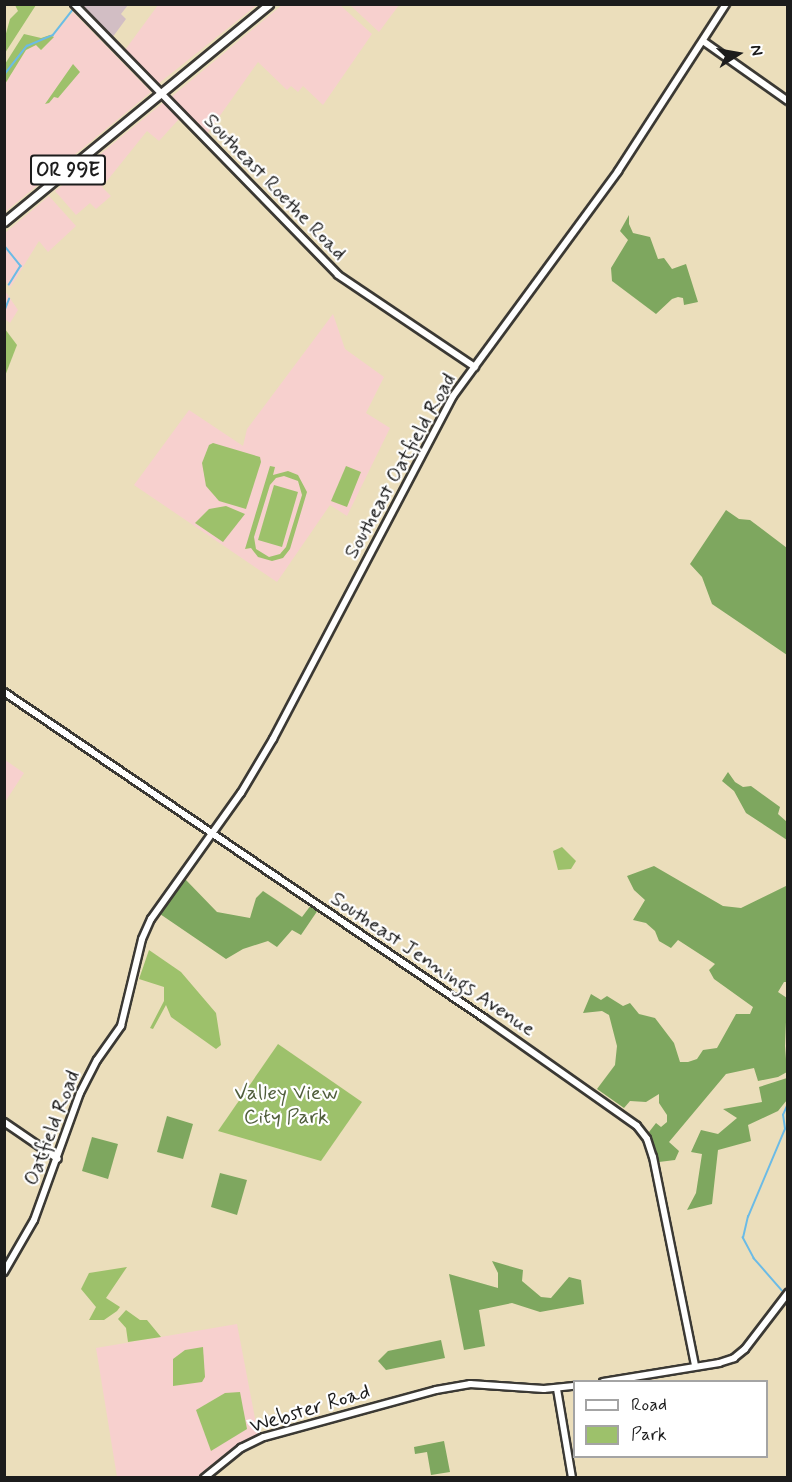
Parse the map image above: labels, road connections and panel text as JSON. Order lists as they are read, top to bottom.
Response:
{
  "streets": {
    "main road": [
      "OR 99E",
      "Southeast Roethe Road",
      "Southeast Oatfield Road",
      "Southeast Jennings Avenue",
      "Oatfield Road",
      "Webster Road"
    ]
  },
  "crossings": [
    ["OR 99E", "Southeast Roethe Road"],
    ["Southeast Roethe Road", "Southeast Oatfield Road"],
    ["Southeast Oatfield Road", "Southeast Jennings Avenue"],
    ["Southeast Oatfield Road", "Oatfield Road"]
  ],
  "parks": ["Valley View City Park"],
  "legend": ["Road", "Park"],
  "north": "right"
}
